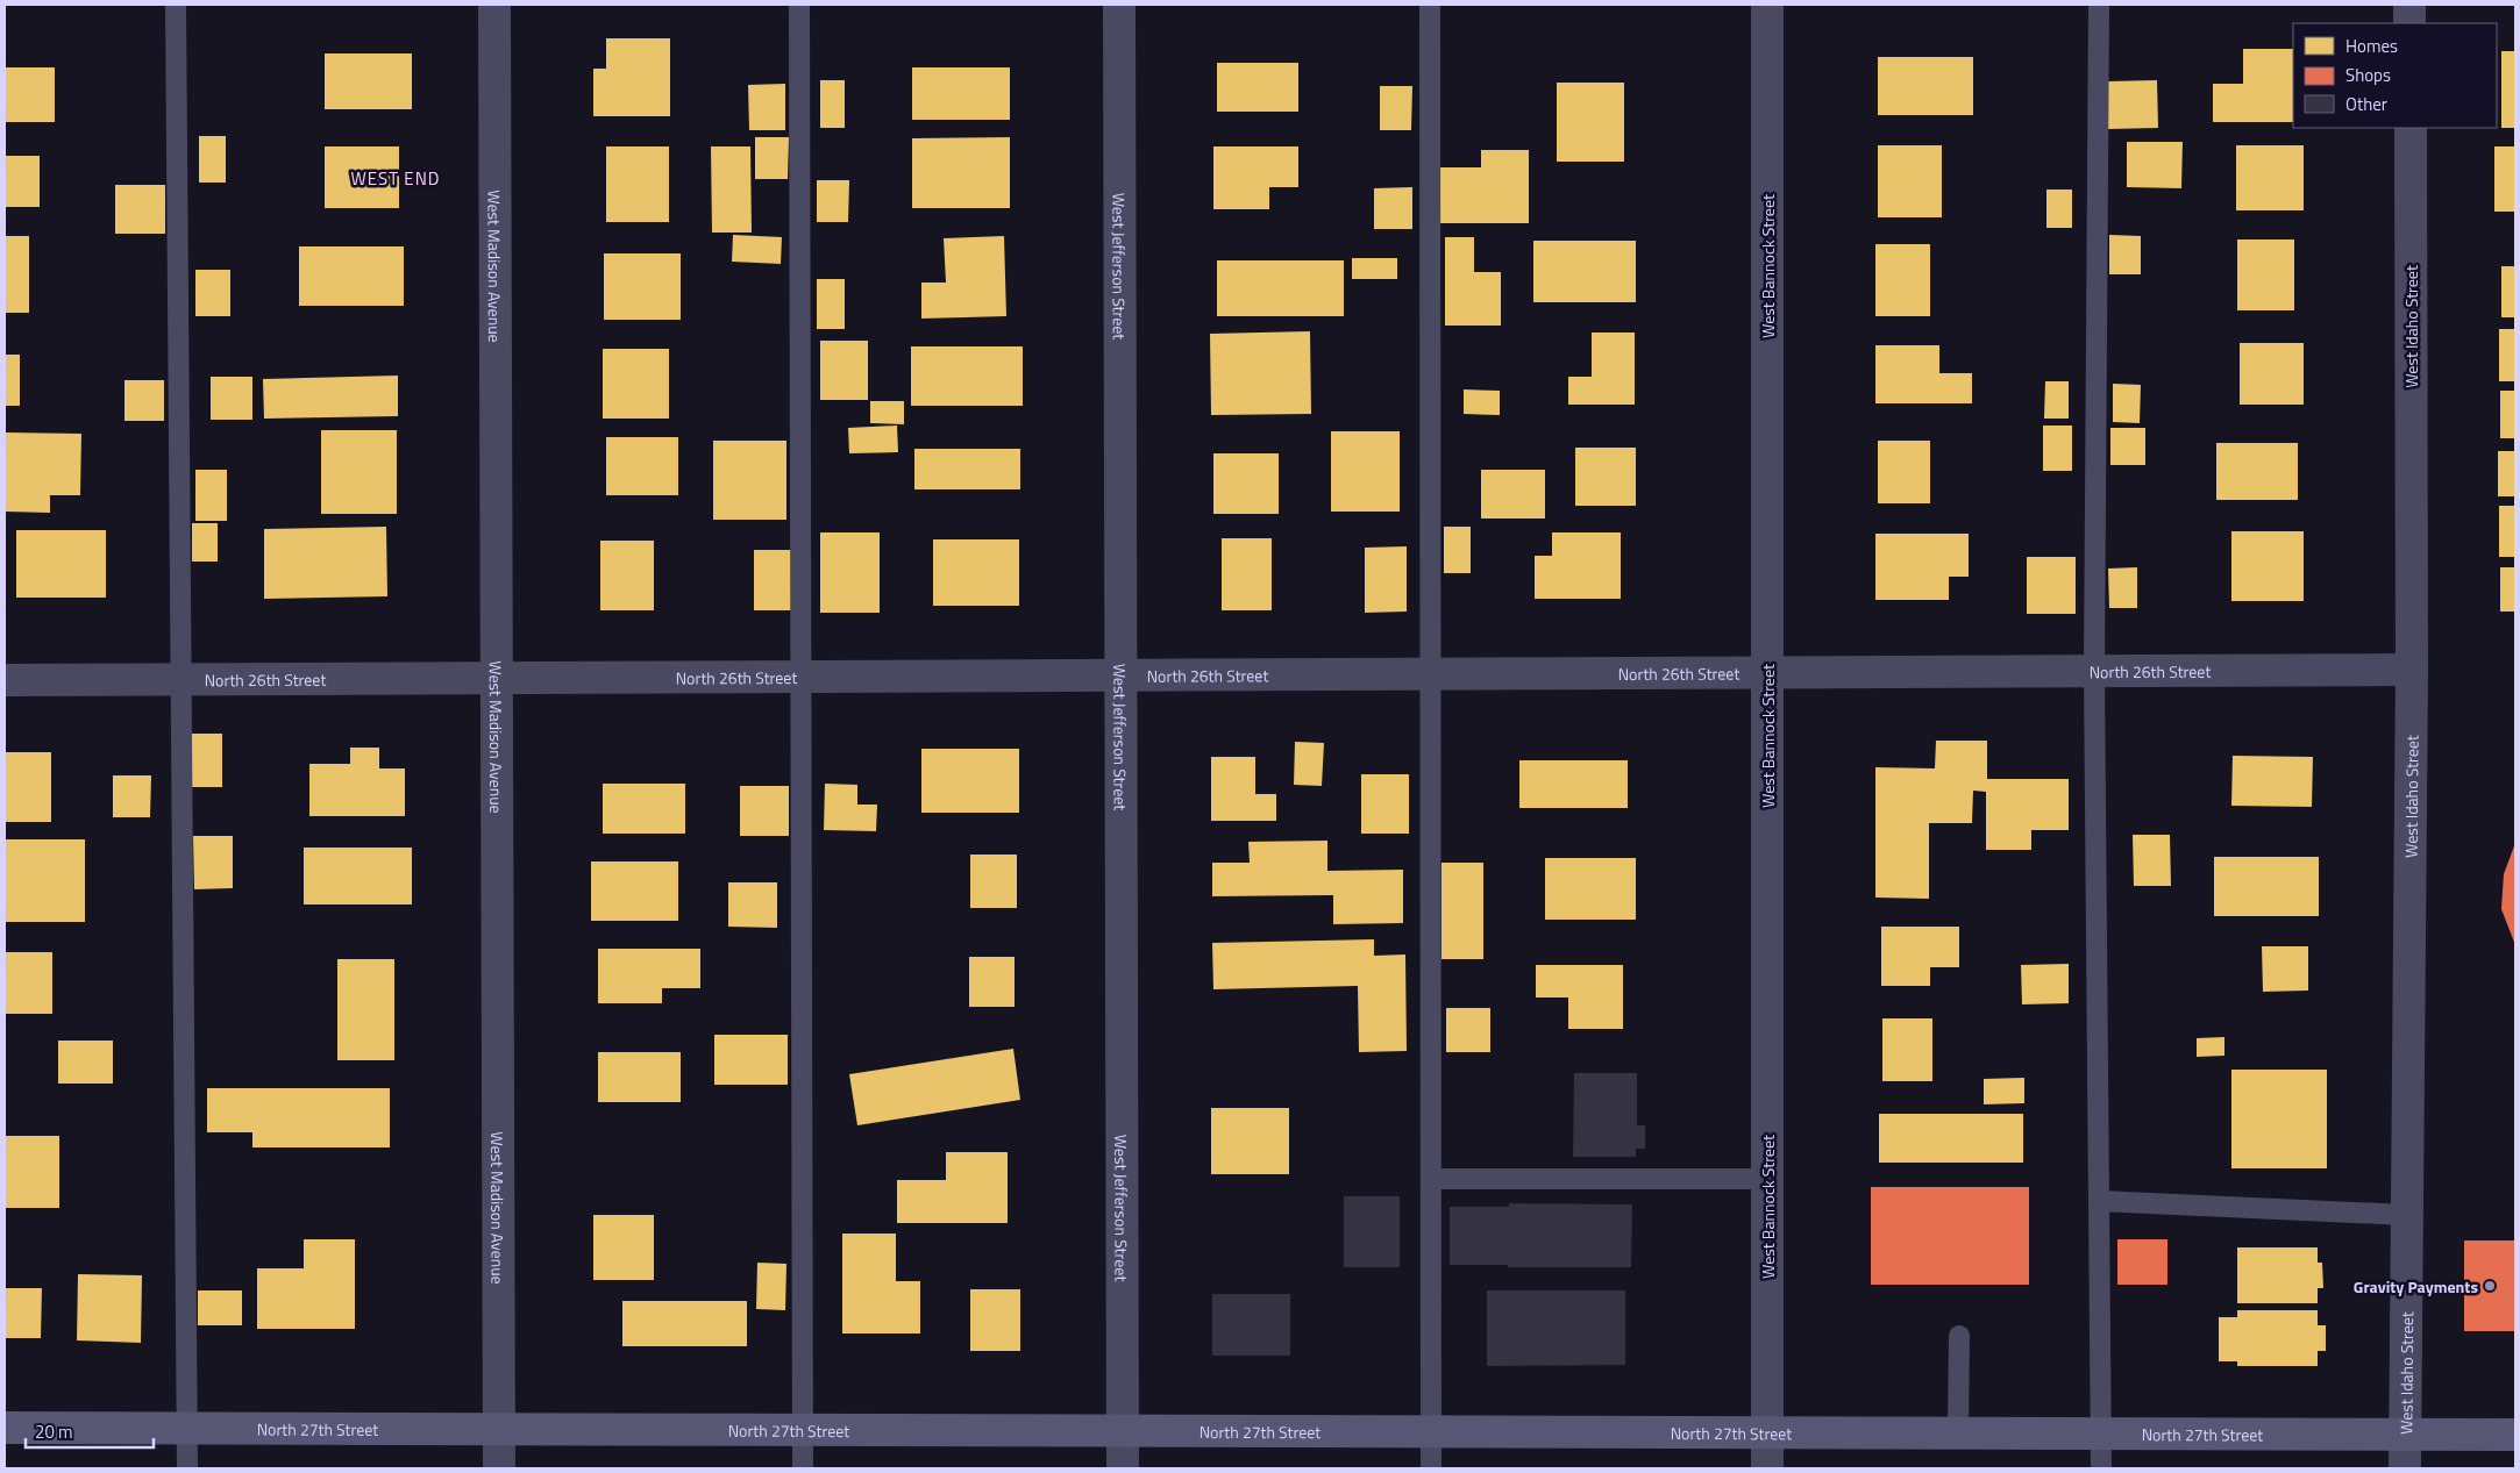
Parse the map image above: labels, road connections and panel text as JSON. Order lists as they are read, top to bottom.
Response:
{
  "streets": {
    "street": [
      "West Madison Avenue",
      "West Jefferson Street",
      "West Bannock Street",
      "West Idaho Street",
      "North 26th Street",
      "North 27th Street"
    ]
  },
  "crossings": [
    ["West Madison Avenue", "North 26th Street"],
    ["West Madison Avenue", "North 27th Street"],
    ["West Jefferson Street", "North 26th Street"],
    ["West Jefferson Street", "North 27th Street"],
    ["West Bannock Street", "North 26th Street"],
    ["West Bannock Street", "North 27th Street"],
    ["West Idaho Street", "North 26th Street"],
    ["West Idaho Street", "North 27th Street"]
  ],
  "districts": ["WEST END"],
  "places": ["Gravity Payments"],
  "legend": ["Homes", "Shops", "Other"],
  "scale_bar": "20 m"
}
